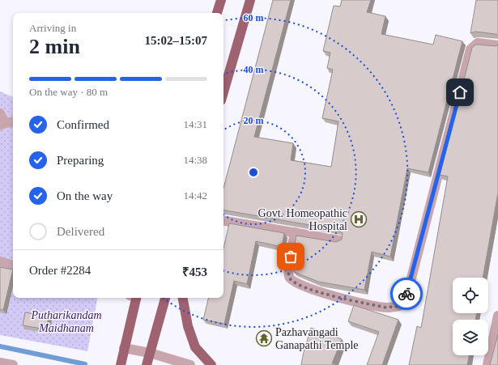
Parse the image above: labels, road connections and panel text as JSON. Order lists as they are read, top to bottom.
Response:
{
  "parks": ["Putharikandam Maidhanam"],
  "places": {
    "hospital": ["Govt. Homeopathic Hospital"],
    "temple": ["Pazhavangadi Ganapathi Temple"]
  },
  "page": {
    "heading": ["2 min", "Arriving in", "15:02–15:07"],
    "panel": ["Order #2284", "₹453"],
    "bar": "On the way · 80 m",
    "list": [
      ["Confirmed", "14:31"],
      ["Preparing", "14:38"],
      ["On the way", "14:42"],
      "Delivered"
    ]
  },
  "rings": ["60 m", "40 m", "20 m"]
}
